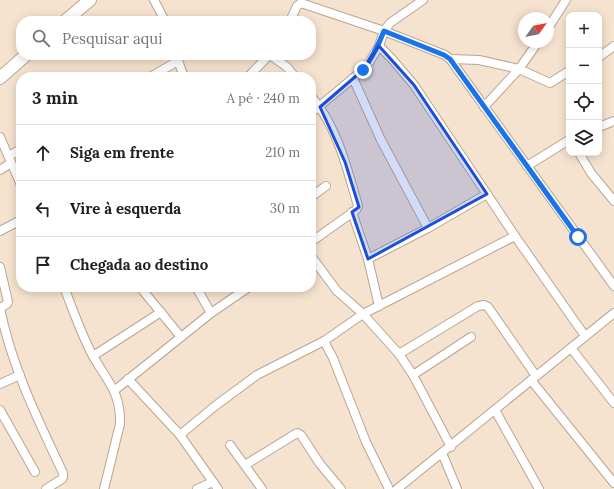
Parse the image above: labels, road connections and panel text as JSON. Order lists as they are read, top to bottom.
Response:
{
  "north": "top right",
  "page": {
    "map_buttons": ["+", "−"],
    "search": "Pesquisar aqui",
    "heading": ["3 min", "A pé · 240 m"],
    "list": [
      ["Siga em frente", "210 m"],
      ["Vire à esquerda", "30 m"],
      "Chegada ao destino"
    ]
  }
}
